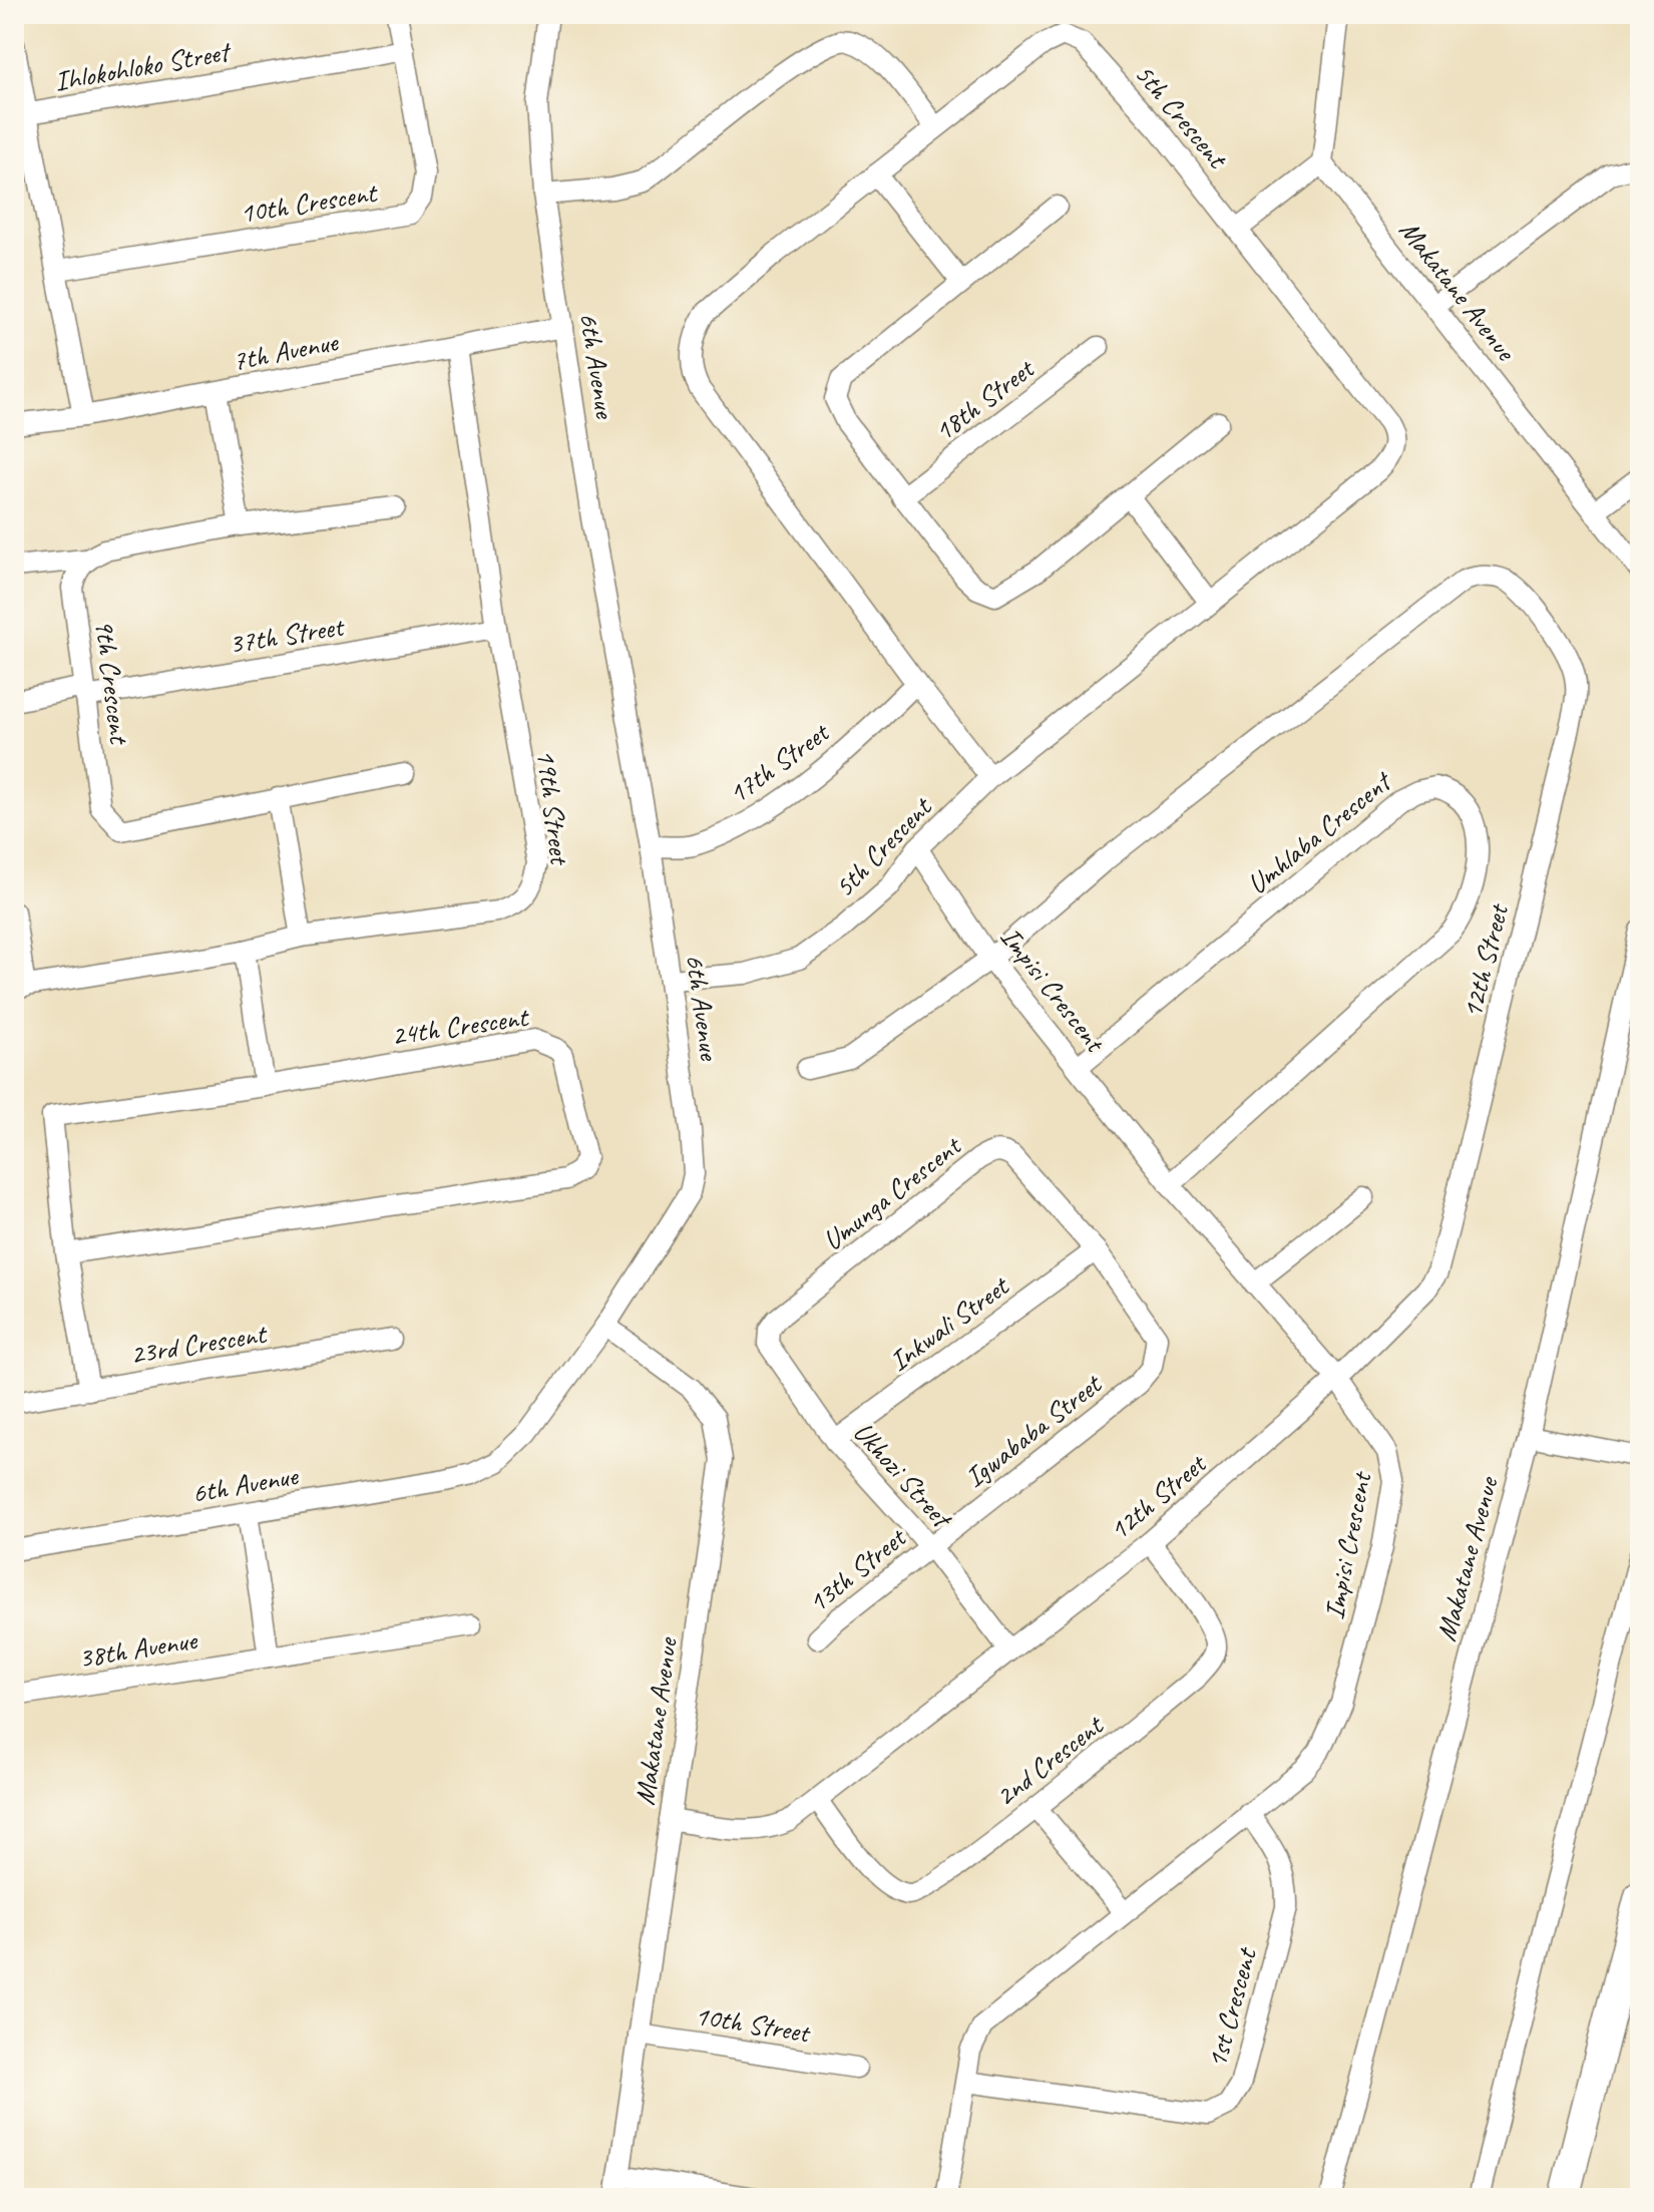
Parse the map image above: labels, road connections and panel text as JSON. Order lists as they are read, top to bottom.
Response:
{
  "streets": {
    "street": [
      "Ihlokohloko Street",
      "5th Crescent",
      "10th Crescent",
      "Makatane Avenue",
      "7th Avenue",
      "6th Avenue",
      "18th Street",
      "37th Street",
      "9th Crescent",
      "17th Street",
      "19th Street",
      "Umhlaba Crescent",
      "12th Street",
      "Impisi Crescent",
      "24th Crescent",
      "Umunga Crescent",
      "Inkwali Street",
      "23rd Crescent",
      "Igwababa Street",
      "Ukhozi Street",
      "13th Street",
      "38th Avenue",
      "2nd Crescent",
      "1st Crescent",
      "10th Street"
    ]
  },
  "crossings": [
    ["Ihlokohloko Street", "10th Crescent"],
    ["5th Crescent", "6th Avenue"],
    ["5th Crescent", "17th Street"],
    ["5th Crescent", "Impisi Crescent"],
    ["Makatane Avenue", "6th Avenue"],
    ["Makatane Avenue", "12th Street"],
    ["Makatane Avenue", "10th Street"],
    ["7th Avenue", "6th Avenue"],
    ["7th Avenue", "19th Street"],
    ["6th Avenue", "17th Street"],
    ["37th Street", "9th Crescent"],
    ["37th Street", "19th Street"],
    ["Umhlaba Crescent", "Impisi Crescent"],
    ["12th Street", "Impisi Crescent"],
    ["12th Street", "Ukhozi Street"],
    ["12th Street", "2nd Crescent"],
    ["Impisi Crescent", "1st Crescent"],
    ["24th Crescent", "23rd Crescent"],
    ["Umunga Crescent", "Inkwali Street"],
    ["Umunga Crescent", "Igwababa Street"],
    ["Umunga Crescent", "Ukhozi Street"],
    ["Inkwali Street", "Ukhozi Street"],
    ["Igwababa Street", "Ukhozi Street"],
    ["Igwababa Street", "13th Street"],
    ["Ukhozi Street", "13th Street"]
  ]
}
